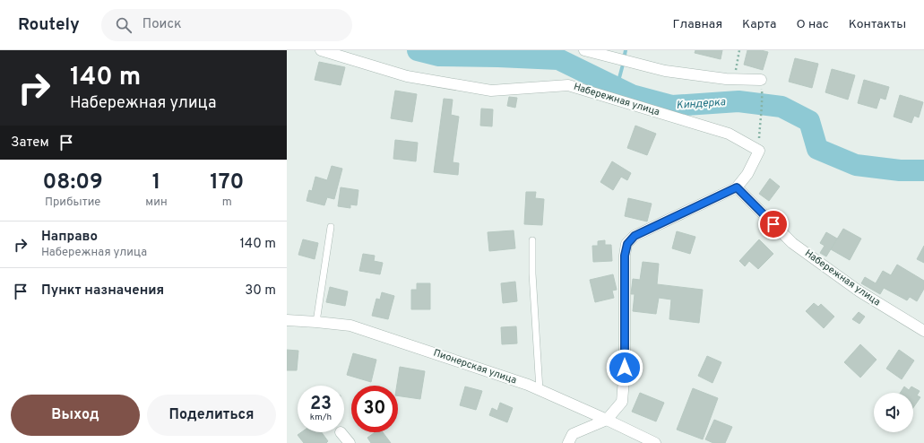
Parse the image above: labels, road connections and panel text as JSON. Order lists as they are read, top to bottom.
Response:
{
  "streets": {
    "street": ["Набережная улица", "Пионерская улица"]
  },
  "water": ["Киндерка"],
  "page": {
    "header": "Routely",
    "search": "Поиск",
    "nav": [
      "Главная",
      "Карта",
      "О нас",
      "Контакты"
    ],
    "turn": ["140 m", "Набережная улица"],
    "then": "Затем",
    "eta": [
      "08:09",
      "Прибытие",
      "1",
      "мин",
      "170",
      "m"
    ],
    "list": [
      {
        "name": "Направо",
        "note": "Набережная улица",
        "value": "140 m"
      },
      {
        "name": "Пункт назначения",
        "value": "30 m"
      }
    ],
    "speed": "23 km/h",
    "limit": "30",
    "buttons": ["Выход", "Поделиться"]
  }
}
